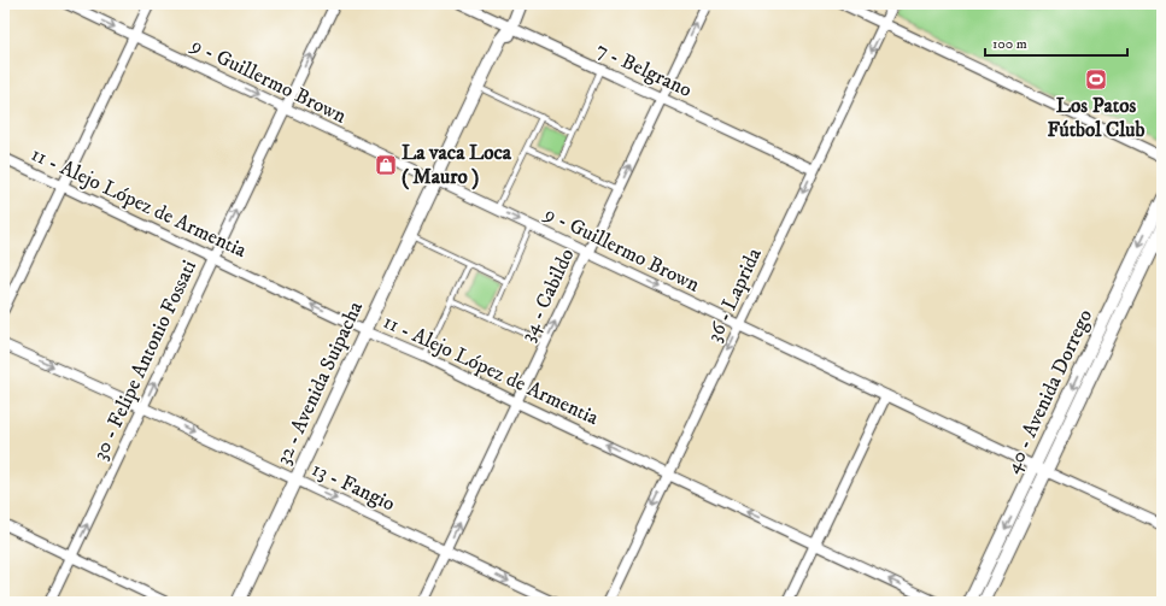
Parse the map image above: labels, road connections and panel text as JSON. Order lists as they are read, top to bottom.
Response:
{
  "streets": {
    "street": [
      "7 - Belgrano",
      "9 - Guillermo Brown",
      "11 - Alejo López de Armentia",
      "34 - Cabildo",
      "36 - Laprida",
      "30 - Felipe Antonio Fossati",
      "32 - Avenida Suipacha",
      "40 - Avenida Dorrego",
      "13 - Fangio"
    ]
  },
  "crossings": [
    ["7 - Belgrano", "34 - Cabildo"],
    ["7 - Belgrano", "36 - Laprida"],
    ["7 - Belgrano", "32 - Avenida Suipacha"],
    ["9 - Guillermo Brown", "34 - Cabildo"],
    ["9 - Guillermo Brown", "36 - Laprida"],
    ["9 - Guillermo Brown", "30 - Felipe Antonio Fossati"],
    ["9 - Guillermo Brown", "32 - Avenida Suipacha"],
    ["9 - Guillermo Brown", "40 - Avenida Dorrego"],
    ["11 - Alejo López de Armentia", "34 - Cabildo"],
    ["11 - Alejo López de Armentia", "36 - Laprida"],
    ["11 - Alejo López de Armentia", "30 - Felipe Antonio Fossati"],
    ["11 - Alejo López de Armentia", "32 - Avenida Suipacha"],
    ["34 - Cabildo", "13 - Fangio"],
    ["30 - Felipe Antonio Fossati", "13 - Fangio"],
    ["32 - Avenida Suipacha", "13 - Fangio"]
  ],
  "one_way": [
    "9 - Guillermo Brown",
    "11 - Alejo López de Armentia",
    "34 - Cabildo",
    "36 - Laprida",
    "30 - Felipe Antonio Fossati",
    "13 - Fangio"
  ],
  "places": {
    "sports": ["Los Patos Fútbol Club"],
    "shop": ["La vaca Loca ( Mauro )"]
  },
  "scale_bar": "100 m"
}
